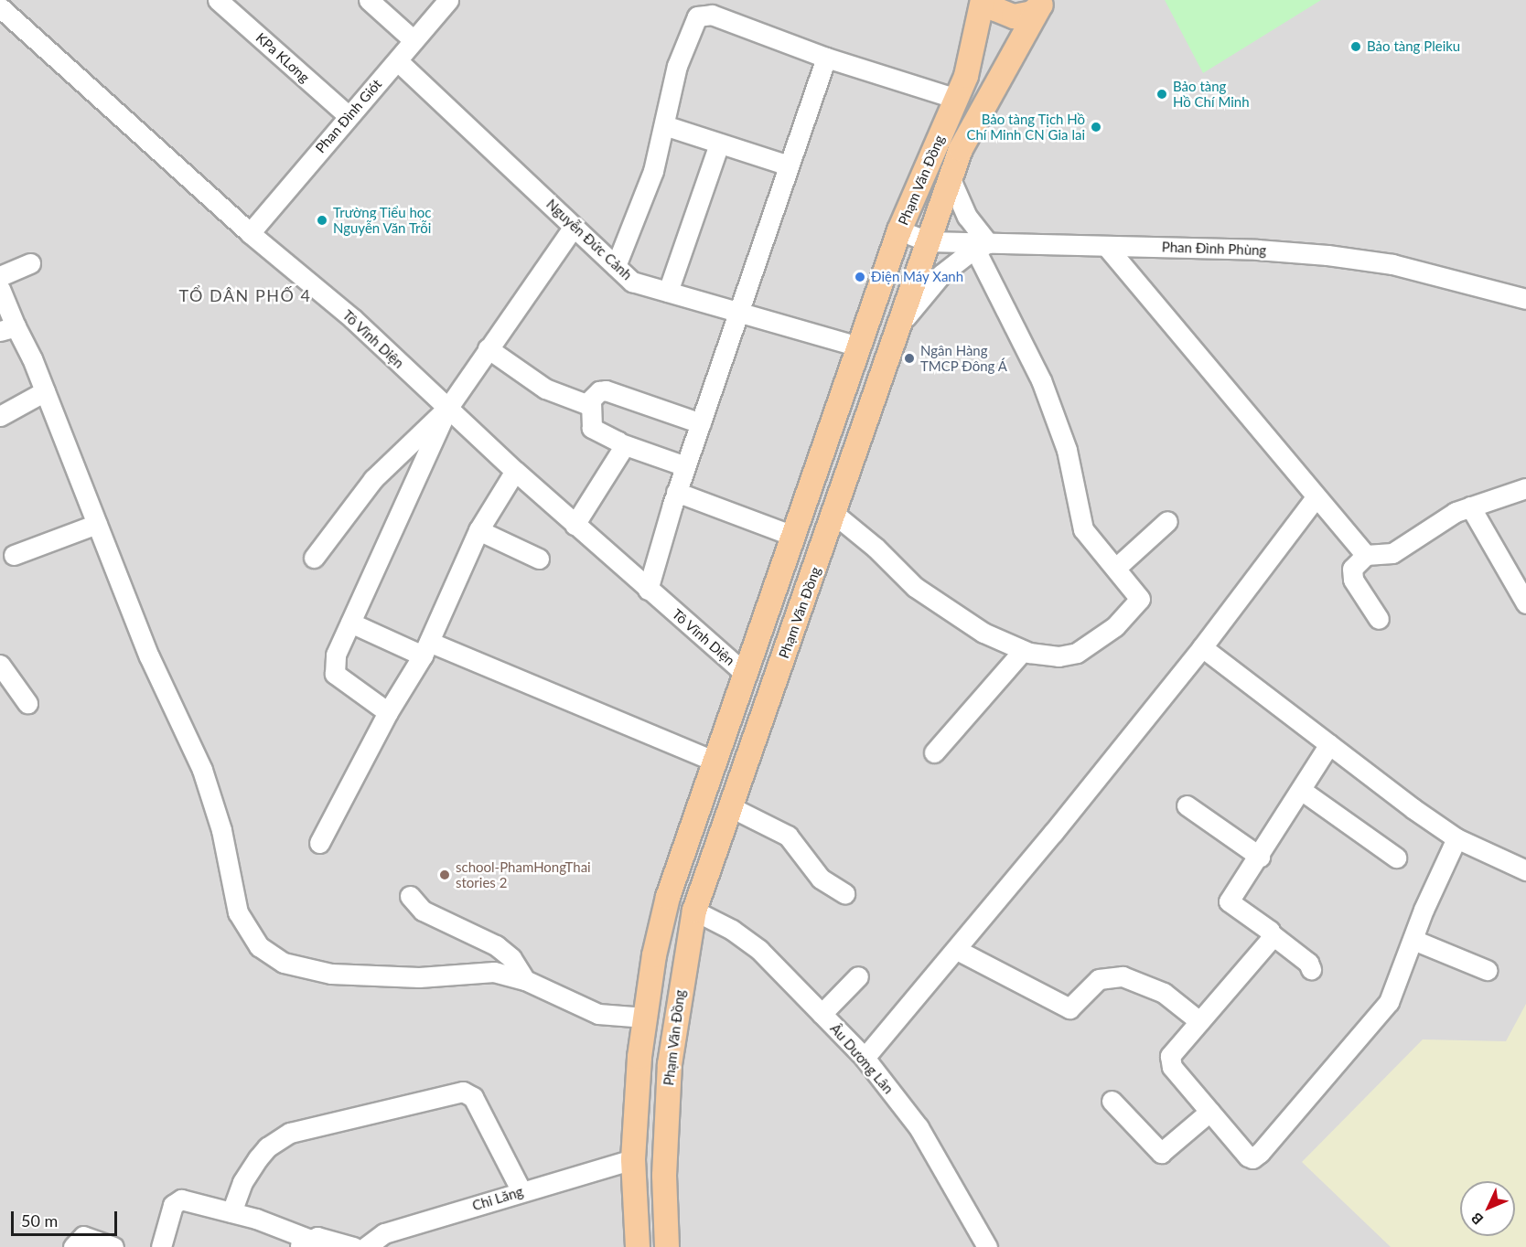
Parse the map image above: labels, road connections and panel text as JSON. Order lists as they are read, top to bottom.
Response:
{
  "streets": {
    "main road": ["Phạm Văn Đồng"],
    "street": [
      "KPa KLơng",
      "Phan Đình Giót",
      "Nguyễn Đức Cảnh",
      "Phan Đình Phùng",
      "Tô Vĩnh Diện",
      "Âu Dương Lân",
      "Chi Lăng"
    ]
  },
  "crossings": [
    ["KPa KLơng", "Phan Đình Giót"],
    ["Phan Đình Giót", "Nguyễn Đức Cảnh"],
    ["Phan Đình Giót", "Tô Vĩnh Diện"],
    ["Phạm Văn Đồng", "Nguyễn Đức Cảnh"],
    ["Phạm Văn Đồng", "Phan Đình Phùng"],
    ["Phạm Văn Đồng", "Tô Vĩnh Diện"],
    ["Phạm Văn Đồng", "Âu Dương Lân"],
    ["Phạm Văn Đồng", "Chi Lăng"]
  ],
  "districts": ["TỔ DÂN PHỐ 4"],
  "places": [
    "Bảo tàng Pleiku",
    "Bảo tàng Hồ Chí Minh",
    "Bảo tàng Tịch Hồ Chí Minh CN Gia lai",
    "Trường Tiểu học Nguyễn Văn Trỗi",
    "Điện Máy Xanh",
    "Ngân Hàng TMCP Đông Á",
    "school-PhamHongThai stories 2"
  ],
  "scale_bar": "50 m",
  "north": "bottom left"
}
